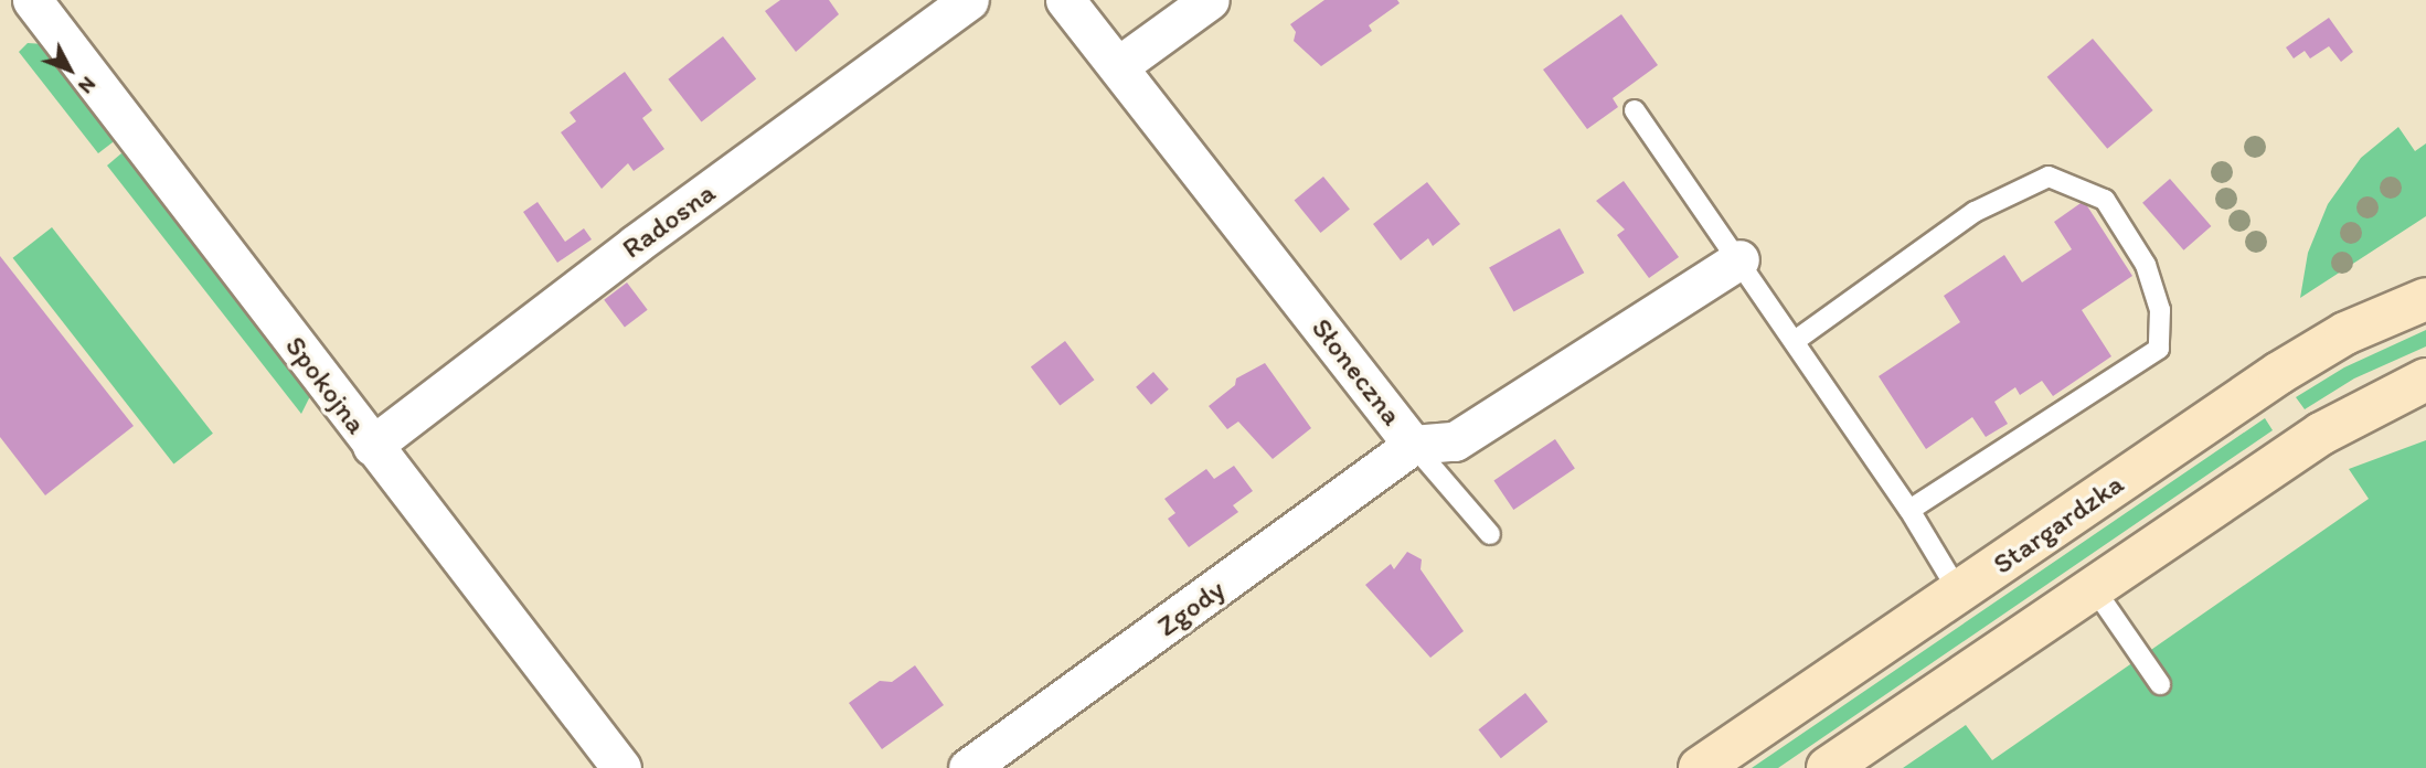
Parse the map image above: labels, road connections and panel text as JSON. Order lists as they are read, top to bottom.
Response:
{
  "streets": {
    "main road": ["Stargardzka"],
    "street": [
      "Radosna",
      "Słoneczna",
      "Spokojna",
      "Zgody"
    ]
  },
  "crossings": [
    ["Radosna", "Spokojna"],
    ["Słoneczna", "Zgody"]
  ],
  "north": "bottom right"
}
